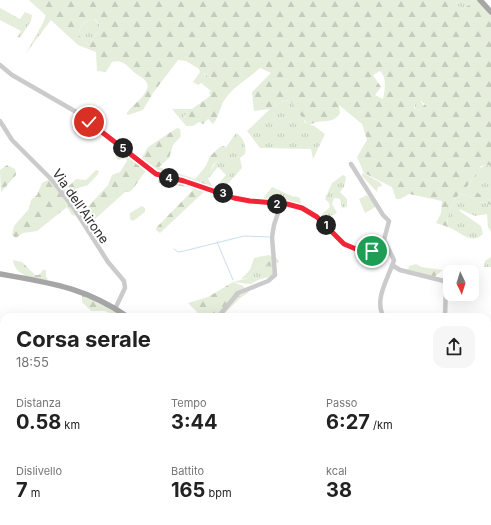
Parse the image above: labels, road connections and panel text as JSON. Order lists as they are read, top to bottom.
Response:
{
  "streets": {
    "street": ["Via dell'Airone"]
  },
  "north": "bottom",
  "page": {
    "pins": [
      "5",
      "4",
      "3",
      "2",
      "1"
    ],
    "heading": ["Corsa serale", "18:55"],
    "stats": [
      ["Distanza", "0.58 km"],
      ["Tempo", "3:44"],
      ["Passo", "6:27 /km"],
      ["Dislivello", "7 m"],
      ["Battito", "165 bpm"],
      ["kcal", "38"]
    ]
  }
}
